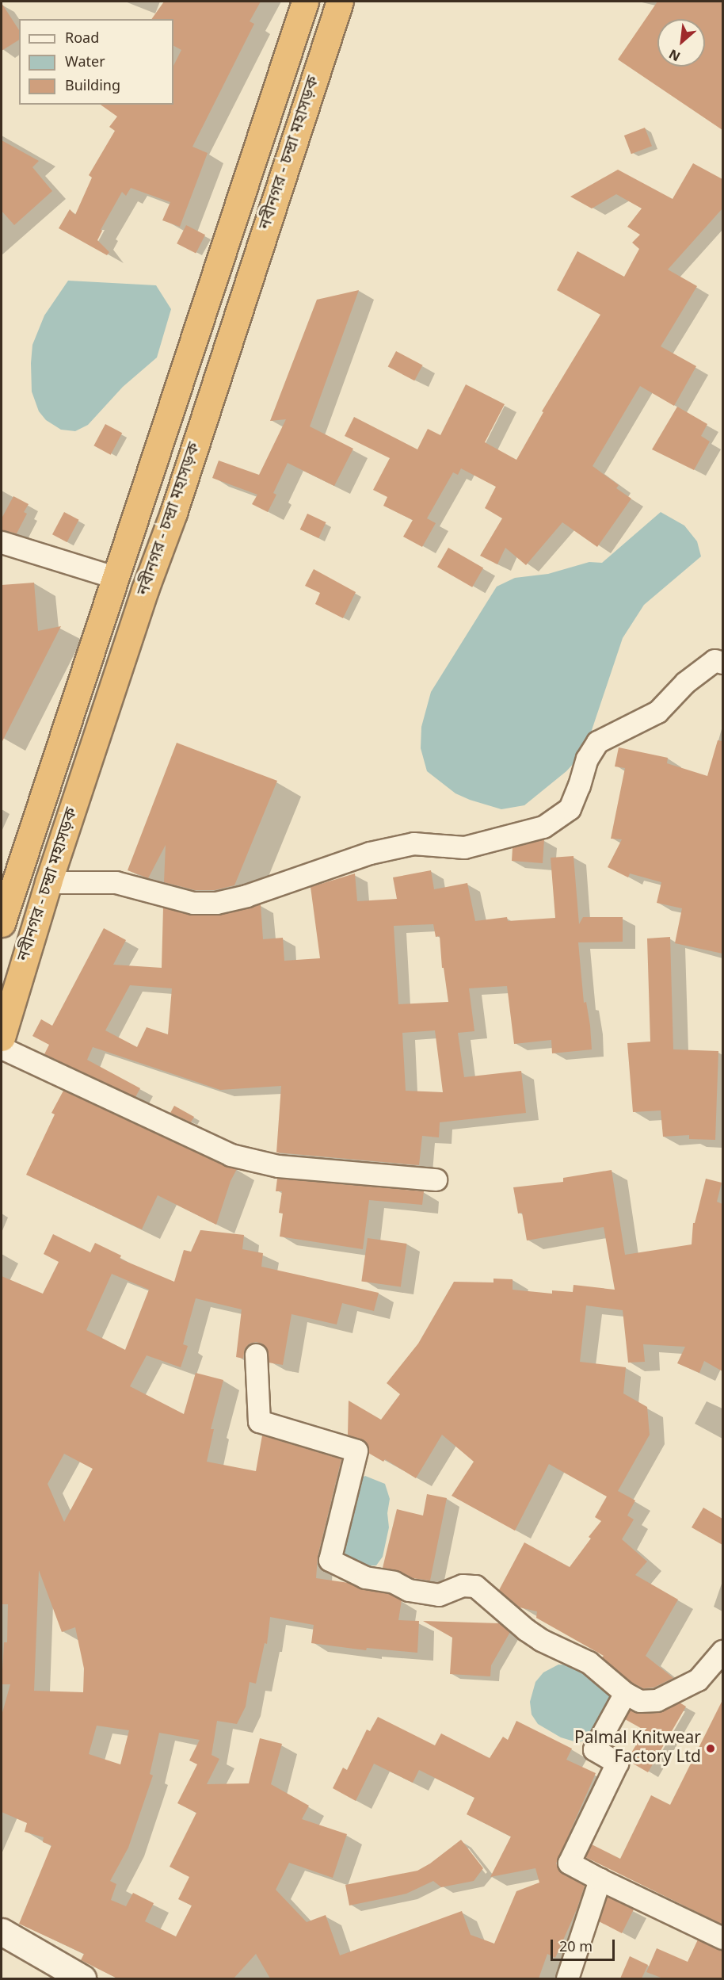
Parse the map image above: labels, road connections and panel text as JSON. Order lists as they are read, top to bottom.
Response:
{
  "streets": {
    "highway": ["নবীনগর - চন্দ্রা মহাসড়ক"]
  },
  "places": ["Palmal Knitwear Factory Ltd"],
  "legend": ["Road", "Water", "Building"],
  "scale_bar": "20 m",
  "north": "bottom left"
}
